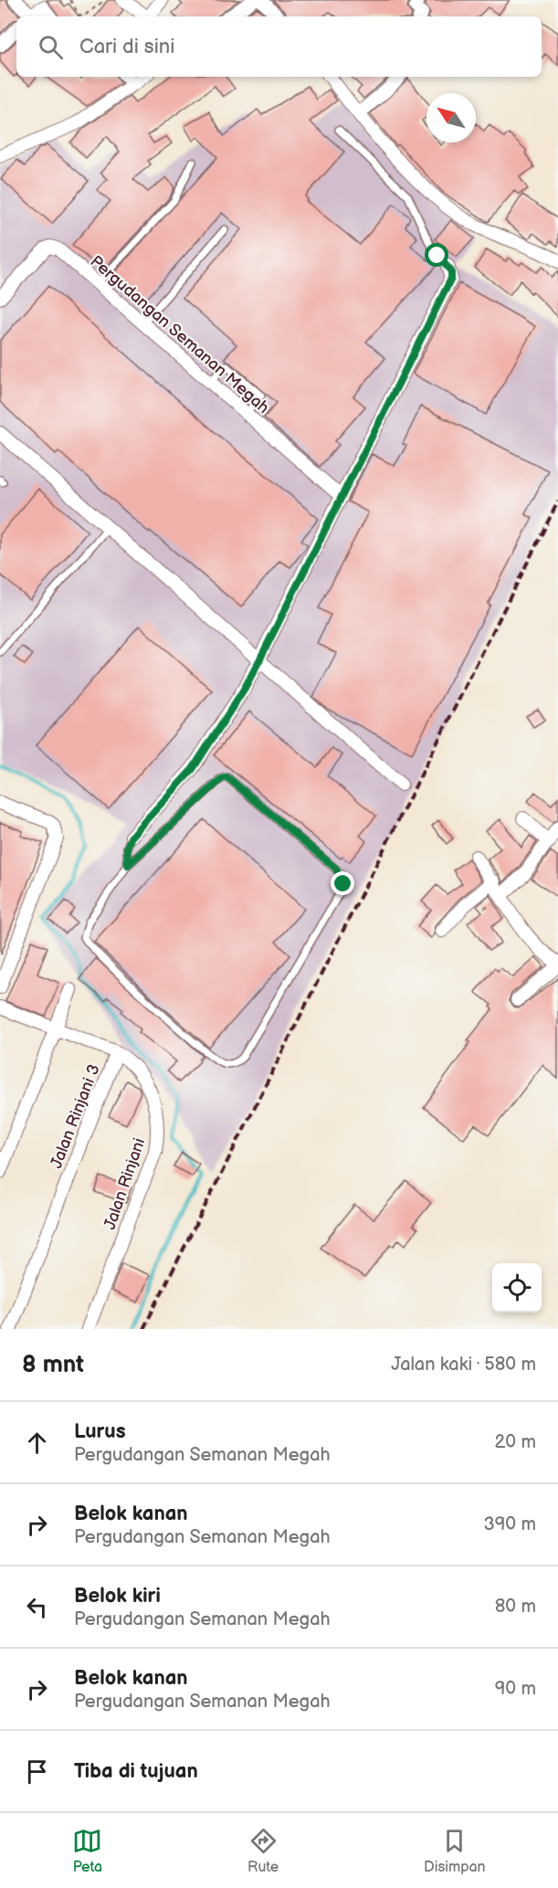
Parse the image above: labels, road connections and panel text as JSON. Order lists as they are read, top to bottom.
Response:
{
  "streets": {
    "street": ["Pergudangan Semanan Megah", "Jalan Rinjani 3", "Jalan Rinjani"]
  },
  "crossings": [
    ["Jalan Rinjani 3", "Jalan Rinjani"]
  ],
  "north": "top left",
  "page": {
    "search": "Cari di sini",
    "heading": ["8 mnt", "Jalan kaki · 580 m"],
    "list": [
      ["Lurus", "Pergudangan Semanan Megah", "20 m"],
      ["Belok kanan", "Pergudangan Semanan Megah", "390 m"],
      ["Belok kiri", "Pergudangan Semanan Megah", "80 m"],
      ["Belok kanan", "Pergudangan Semanan Megah", "90 m"],
      "Tiba di tujuan"
    ],
    "nav": ["Peta", "Rute", "Disimpan"]
  }
}
